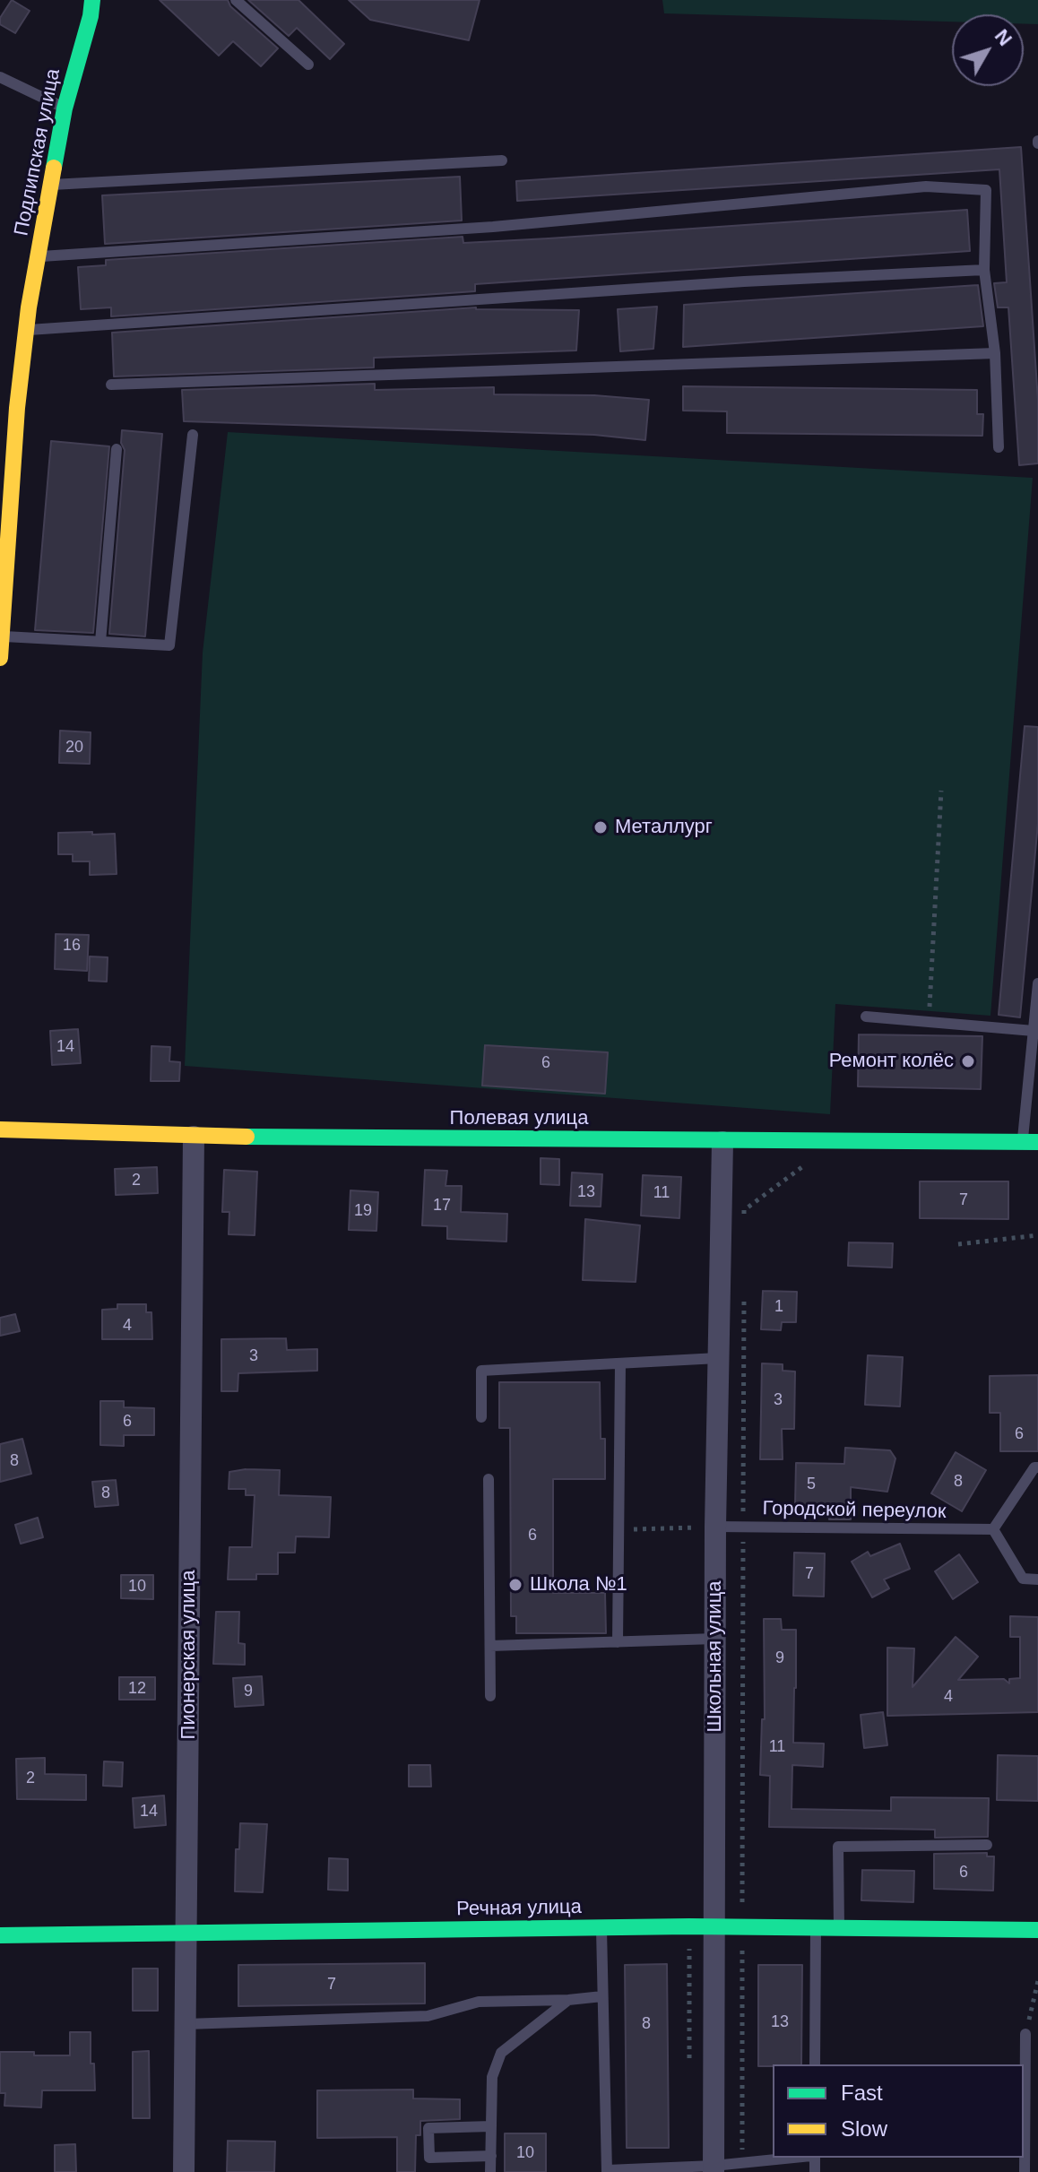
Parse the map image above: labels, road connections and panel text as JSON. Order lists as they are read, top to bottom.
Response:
{
  "streets": {
    "street": [
      "Подлипская улица",
      "Полевая улица",
      "Пионерская улица",
      "Школьная улица",
      "Речная улица"
    ],
    "lane": ["Городской переулок"]
  },
  "crossings": [
    ["Полевая улица", "Пионерская улица"],
    ["Полевая улица", "Школьная улица"],
    ["Городской переулок", "Школьная улица"],
    ["Пионерская улица", "Речная улица"],
    ["Школьная улица", "Речная улица"]
  ],
  "places": ["Металлург", "Ремонт колёс", "Школа №1"],
  "house_numbers": [
    "20",
    "16",
    "14",
    "6",
    "2",
    "13",
    "11",
    "7",
    "17",
    "19",
    "1",
    "4",
    "3",
    "3",
    "6",
    "6",
    "8",
    "8",
    "5",
    "8",
    "6",
    "7",
    "10",
    "9",
    "12",
    "9",
    "4",
    "11",
    "2",
    "14",
    "6",
    "7",
    "13",
    "8",
    "10"
  ],
  "legend": ["Fast", "Slow"],
  "north": "top right"
}
